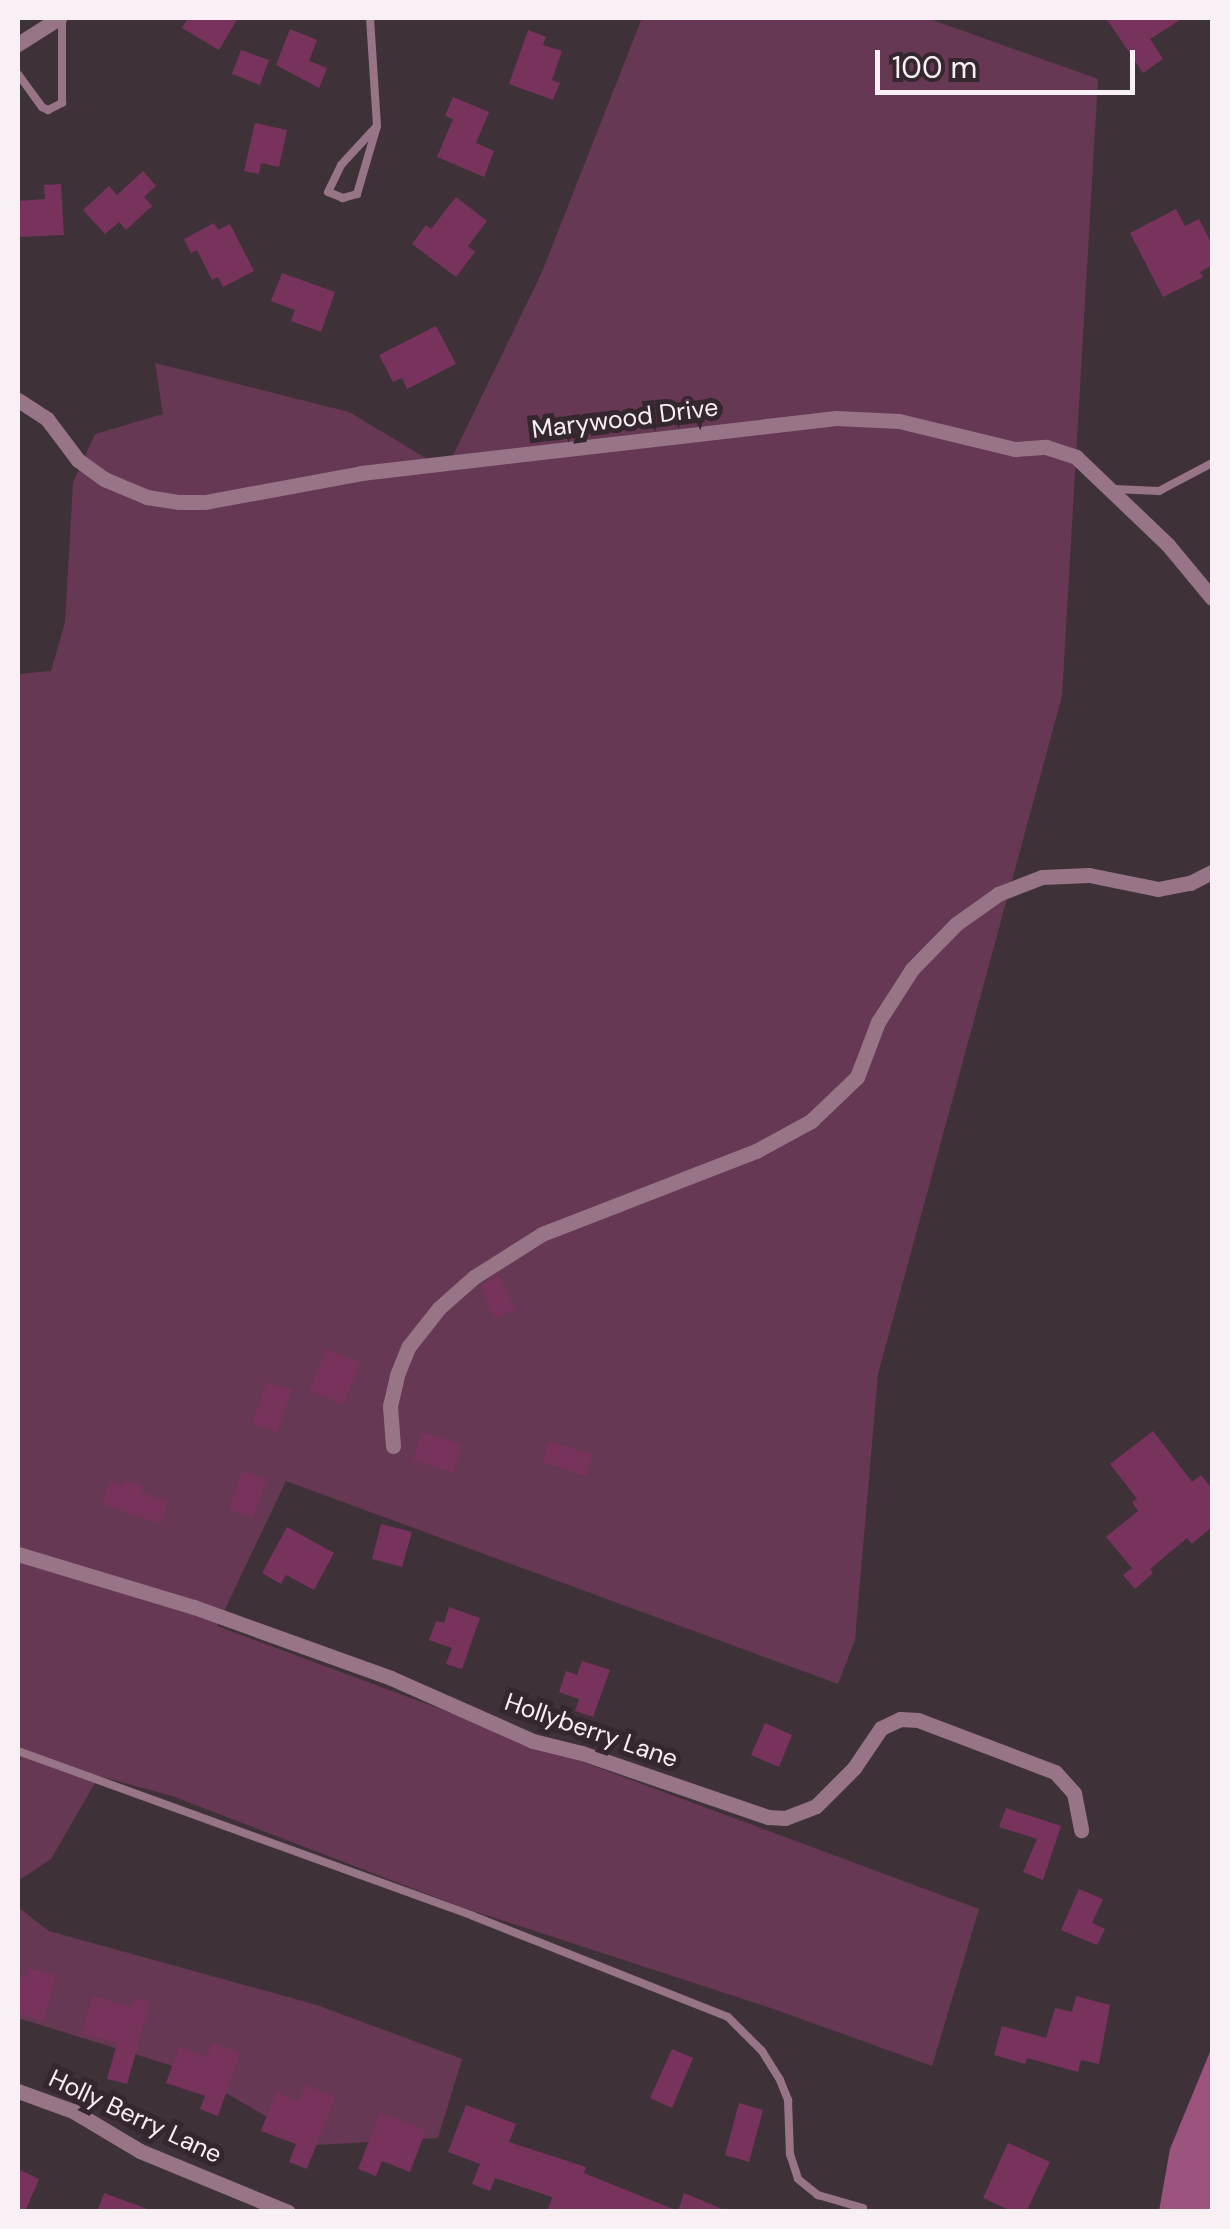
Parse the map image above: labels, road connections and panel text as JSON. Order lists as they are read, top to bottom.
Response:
{
  "streets": {
    "street": ["Marywood Drive", "Hollyberry Lane", "Holly Berry Lane"]
  },
  "scale_bar": "100 m"
}
